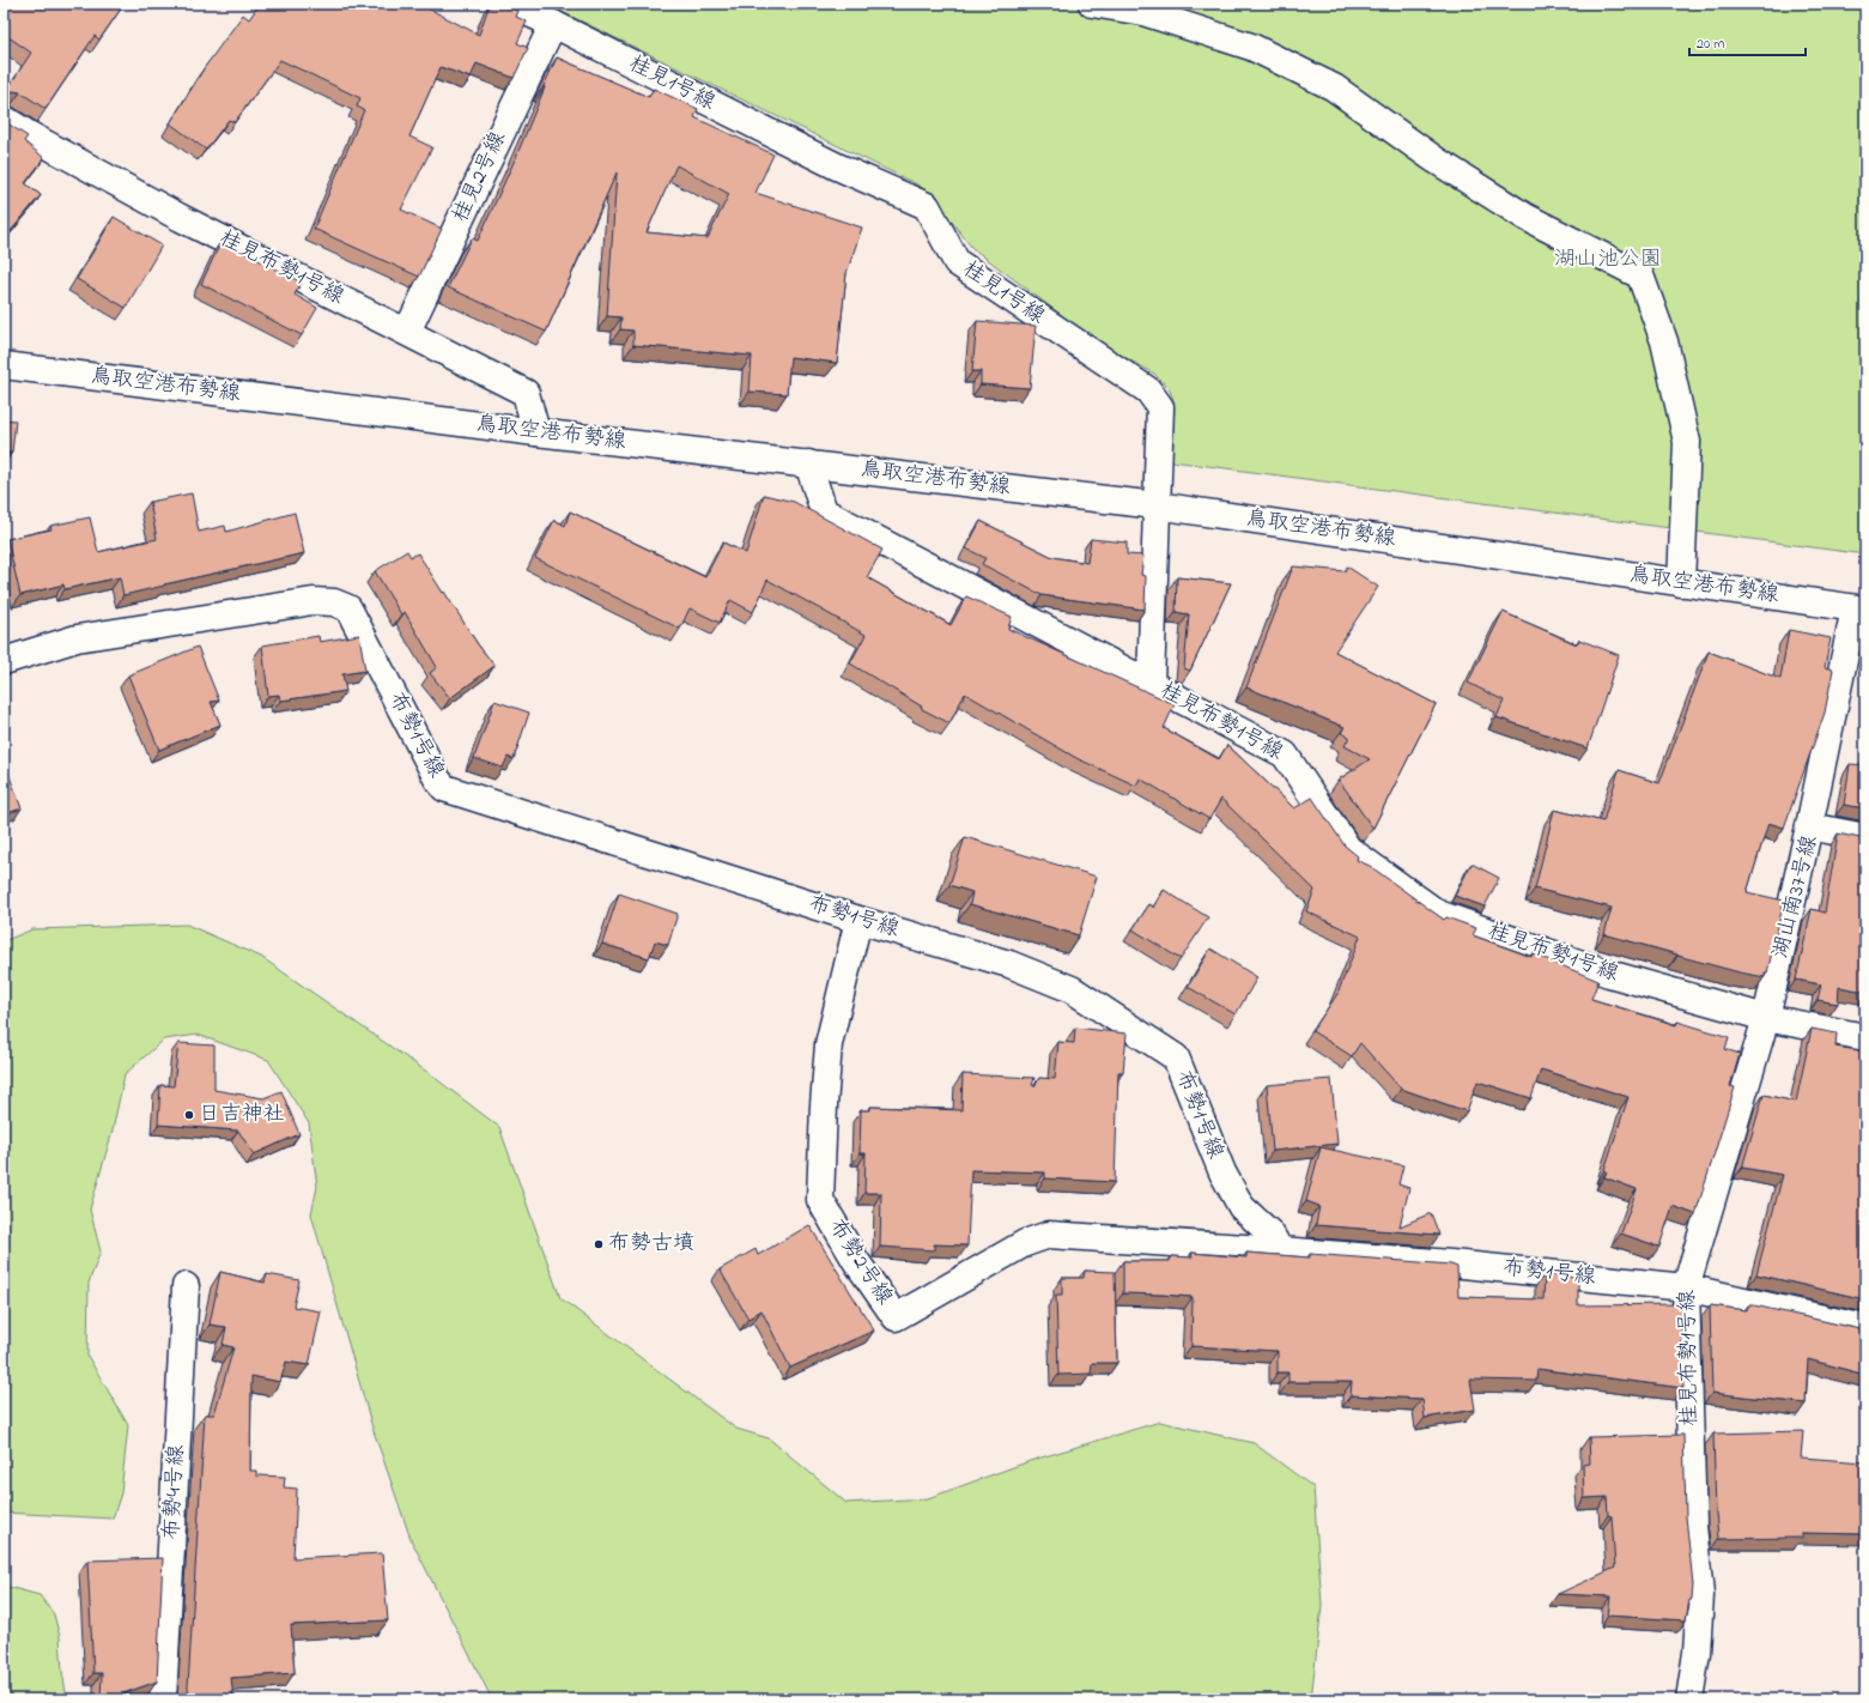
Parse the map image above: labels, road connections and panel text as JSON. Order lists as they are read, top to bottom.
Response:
{
  "streets": {
    "street": [
      "桂見1号線",
      "桂見2号線",
      "桂見布勢1号線",
      "鳥取空港布勢線",
      "布勢1号線",
      "湖山南37号線",
      "布勢2号線",
      "布勢4号線"
    ]
  },
  "crossings": [
    ["桂見1号線", "桂見2号線"],
    ["桂見1号線", "桂見布勢1号線"],
    ["桂見1号線", "鳥取空港布勢線"],
    ["桂見2号線", "桂見布勢1号線"],
    ["桂見布勢1号線", "鳥取空港布勢線"],
    ["桂見布勢1号線", "布勢1号線"],
    ["桂見布勢1号線", "湖山南37号線"],
    ["布勢1号線", "布勢2号線"]
  ],
  "parks": ["湖山池公園"],
  "places": ["日吉神社", "布勢古墳"],
  "scale_bar": "20 m"
}
